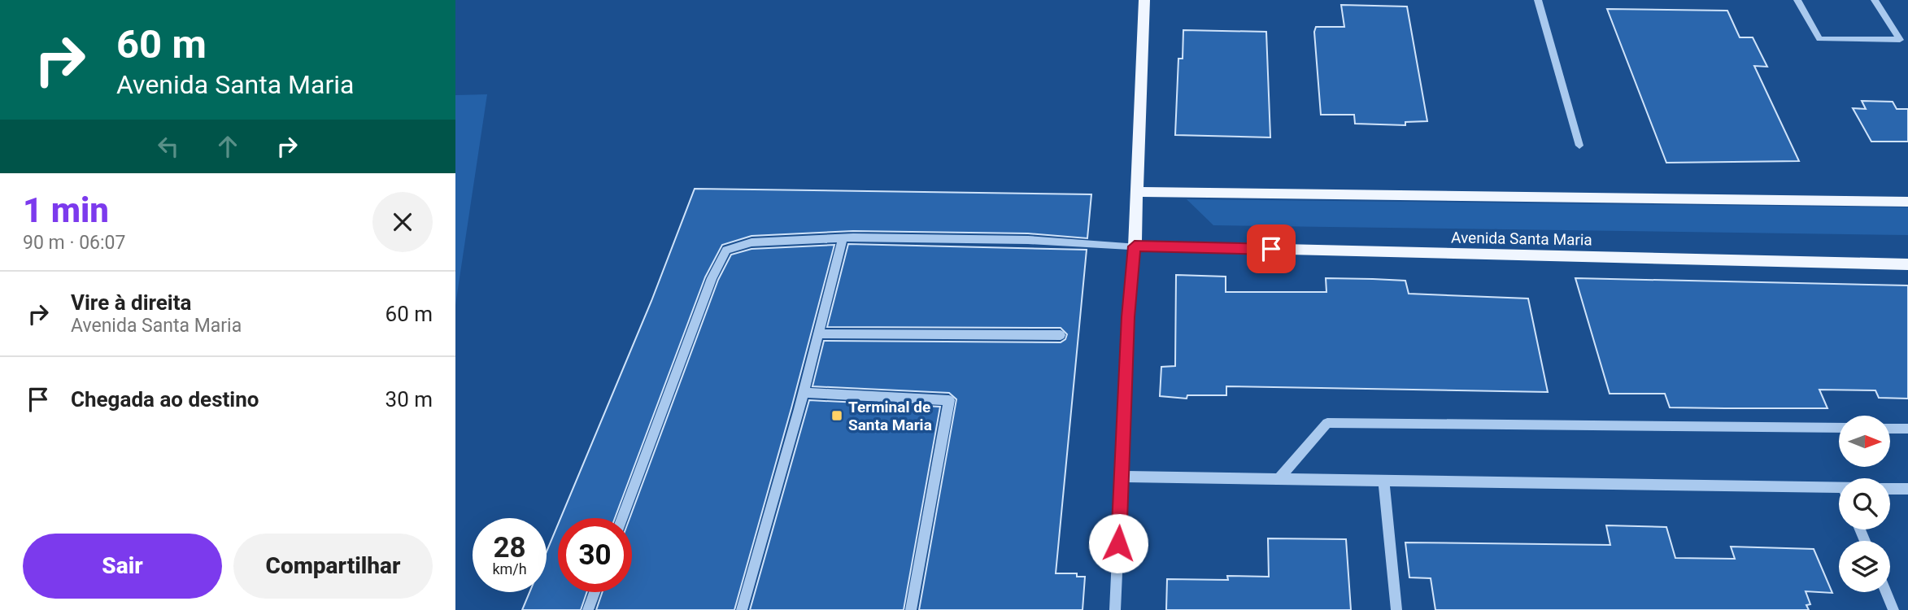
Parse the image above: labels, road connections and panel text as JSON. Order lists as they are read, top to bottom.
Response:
{
  "streets": {
    "main road": ["Avenida Santa Maria"]
  },
  "places": {
    "transit": ["Terminal de Santa Maria"]
  },
  "north": "right",
  "page": {
    "turn": ["60 m", "Avenida Santa Maria"],
    "heading": ["1 min", "90 m · 06:07"],
    "list": [
      {
        "name": "Vire à direita",
        "note": "Avenida Santa Maria",
        "value": "60 m"
      },
      {
        "name": "Chegada ao destino",
        "value": "30 m"
      }
    ],
    "speed": "28 km/h",
    "limit": "30",
    "buttons": ["Sair", "Compartilhar"]
  }
}
